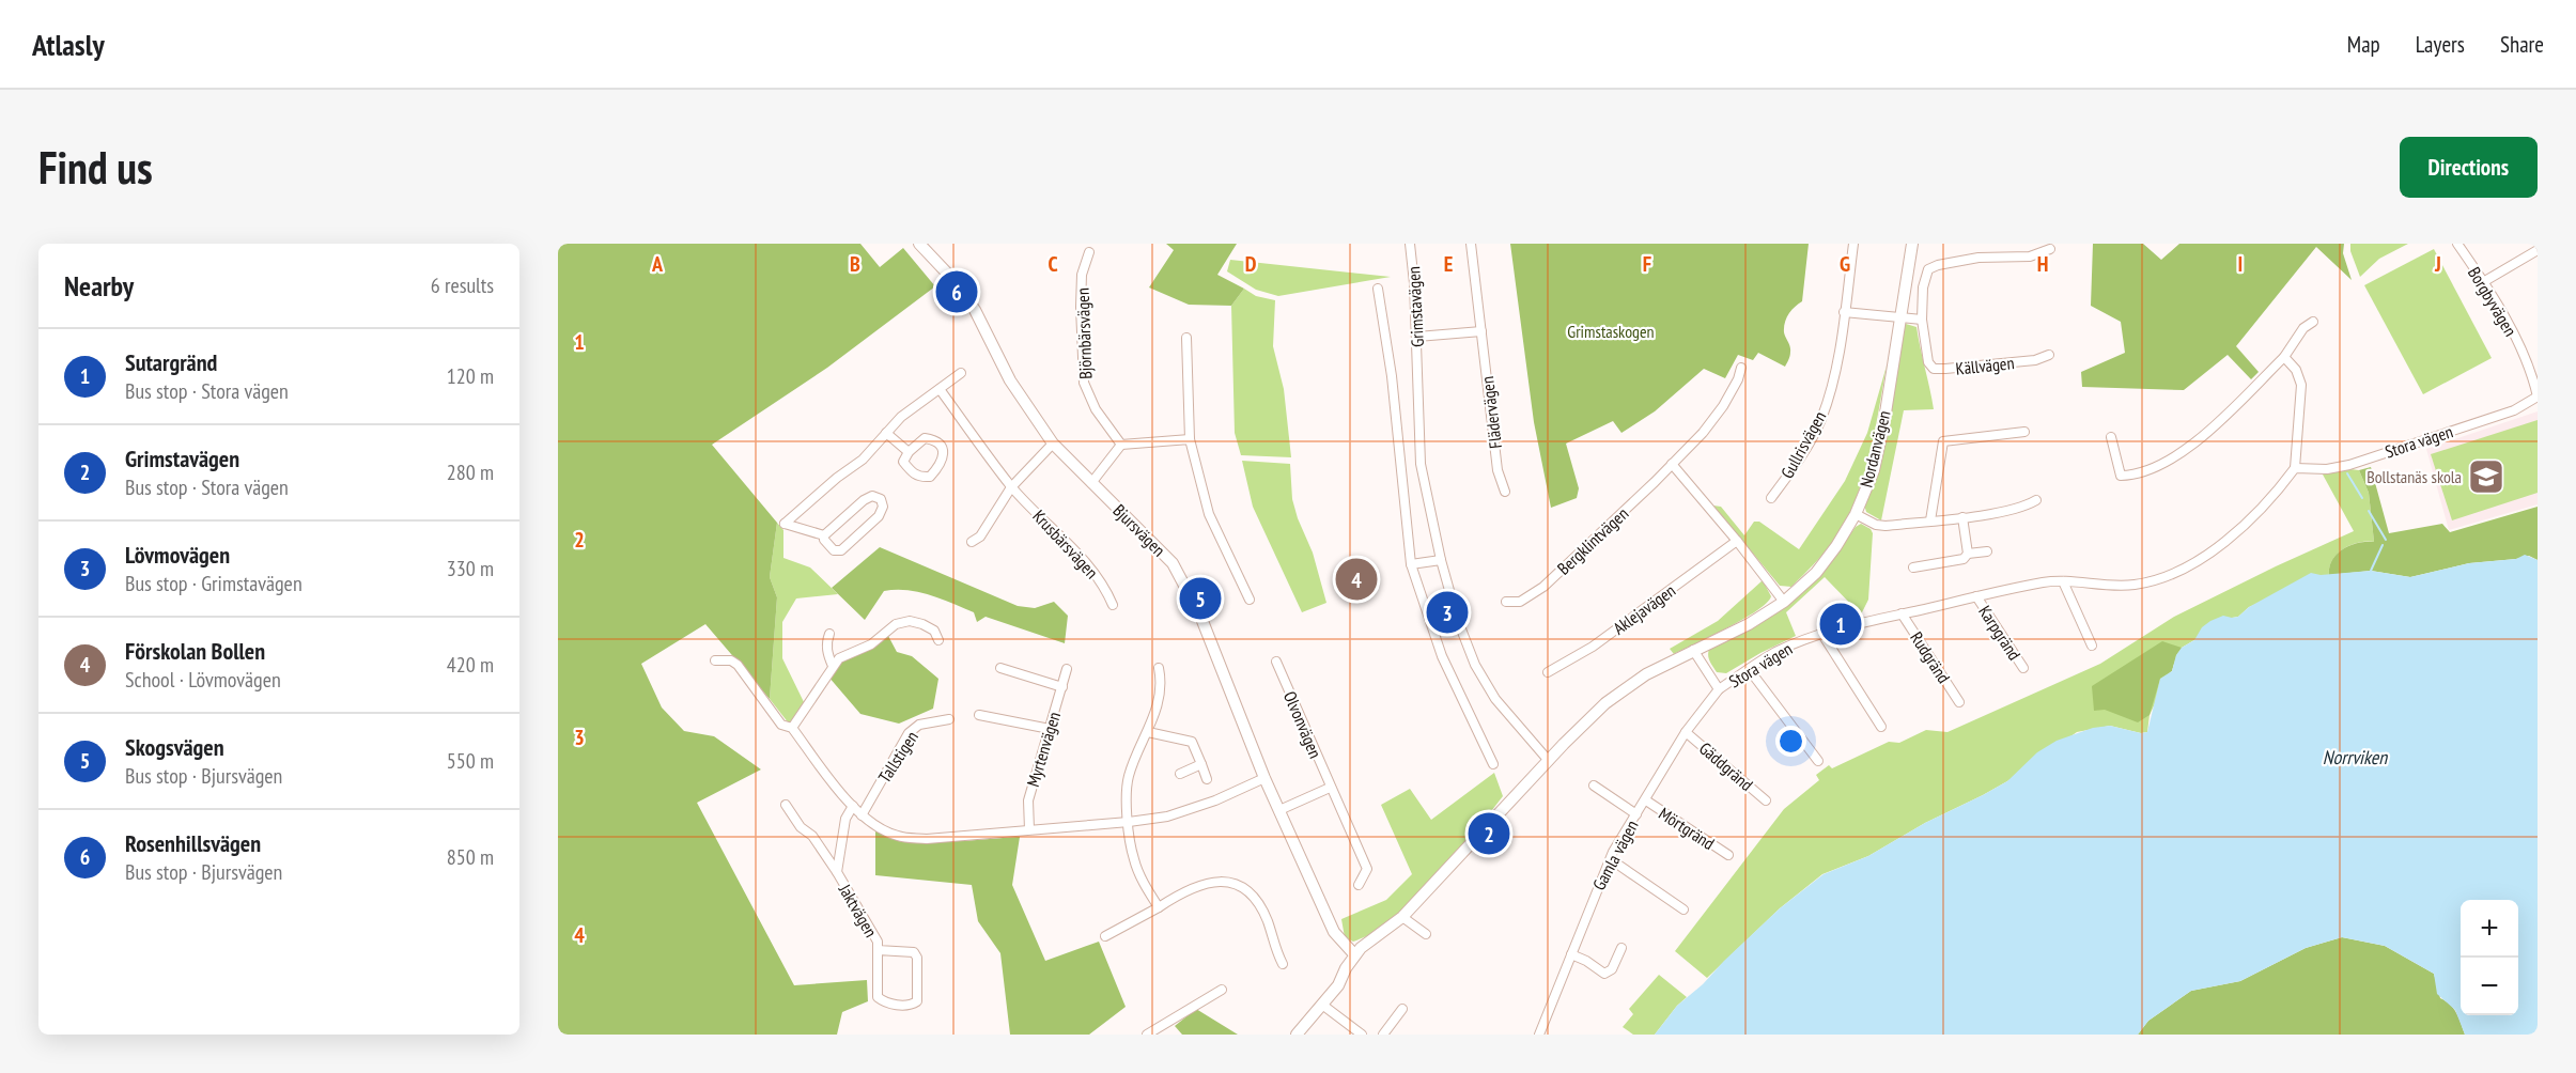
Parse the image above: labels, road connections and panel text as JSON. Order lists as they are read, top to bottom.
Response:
{
  "streets": {
    "street": [
      "Borgbyvägen",
      "Grimstavägen",
      "Björnbärsvägen",
      "Källvägen",
      "Flädervägen",
      "Stora vägen",
      "Gullrisvägen",
      "Nordanvägen",
      "Bjursvägen",
      "Bergklintvägen",
      "Krusbärsvägen",
      "Aklejavägen",
      "Karpgränd",
      "Rudgränd",
      "Olvonvägen",
      "Myrtenvägen",
      "Tallstigen",
      "Gäddgränd",
      "Mörtgränd",
      "Gamla vägen",
      "Jaktvägen"
    ]
  },
  "crossings": [
    ["Borgbyvägen", "Stora vägen"],
    ["Stora vägen", "Nordanvägen"],
    ["Stora vägen", "Karpgränd"],
    ["Stora vägen", "Rudgränd"],
    ["Stora vägen", "Gamla vägen"],
    ["Gäddgränd", "Gamla vägen"],
    ["Mörtgränd", "Gamla vägen"]
  ],
  "water": ["Norrviken"],
  "parks": ["Grimstaskogen"],
  "places": {
    "school or university": ["Bollstanäs skola"]
  },
  "page": {
    "header": "Atlasly",
    "nav": ["Map", "Layers", "Share"],
    "buttons": "Directions",
    "title": "Find us",
    "heading": ["Nearby", "6 results"],
    "pins": [
      "6",
      "4",
      "5",
      "3",
      "1",
      "2"
    ],
    "list": [
      {
        "mark": "1",
        "name": "Sutargränd",
        "note": "Bus stop · Stora vägen",
        "value": "120 m"
      },
      {
        "mark": "2",
        "name": "Grimstavägen",
        "note": "Bus stop · Stora vägen",
        "value": "280 m"
      },
      {
        "mark": "3",
        "name": "Lövmovägen",
        "note": "Bus stop · Grimstavägen",
        "value": "330 m"
      },
      {
        "mark": "4",
        "name": "Förskolan Bollen",
        "note": "School · Lövmovägen",
        "value": "420 m"
      },
      {
        "mark": "5",
        "name": "Skogsvägen",
        "note": "Bus stop · Bjursvägen",
        "value": "550 m"
      },
      {
        "mark": "6",
        "name": "Rosenhillsvägen",
        "note": "Bus stop · Bjursvägen",
        "value": "850 m"
      }
    ],
    "map_buttons": ["+", "−"]
  },
  "grid": {
    "columns": [
      "A",
      "B",
      "C",
      "D",
      "E",
      "F",
      "G",
      "H",
      "I",
      "J"
    ],
    "rows": [
      "1",
      "2",
      "3",
      "4"
    ]
  }
}
